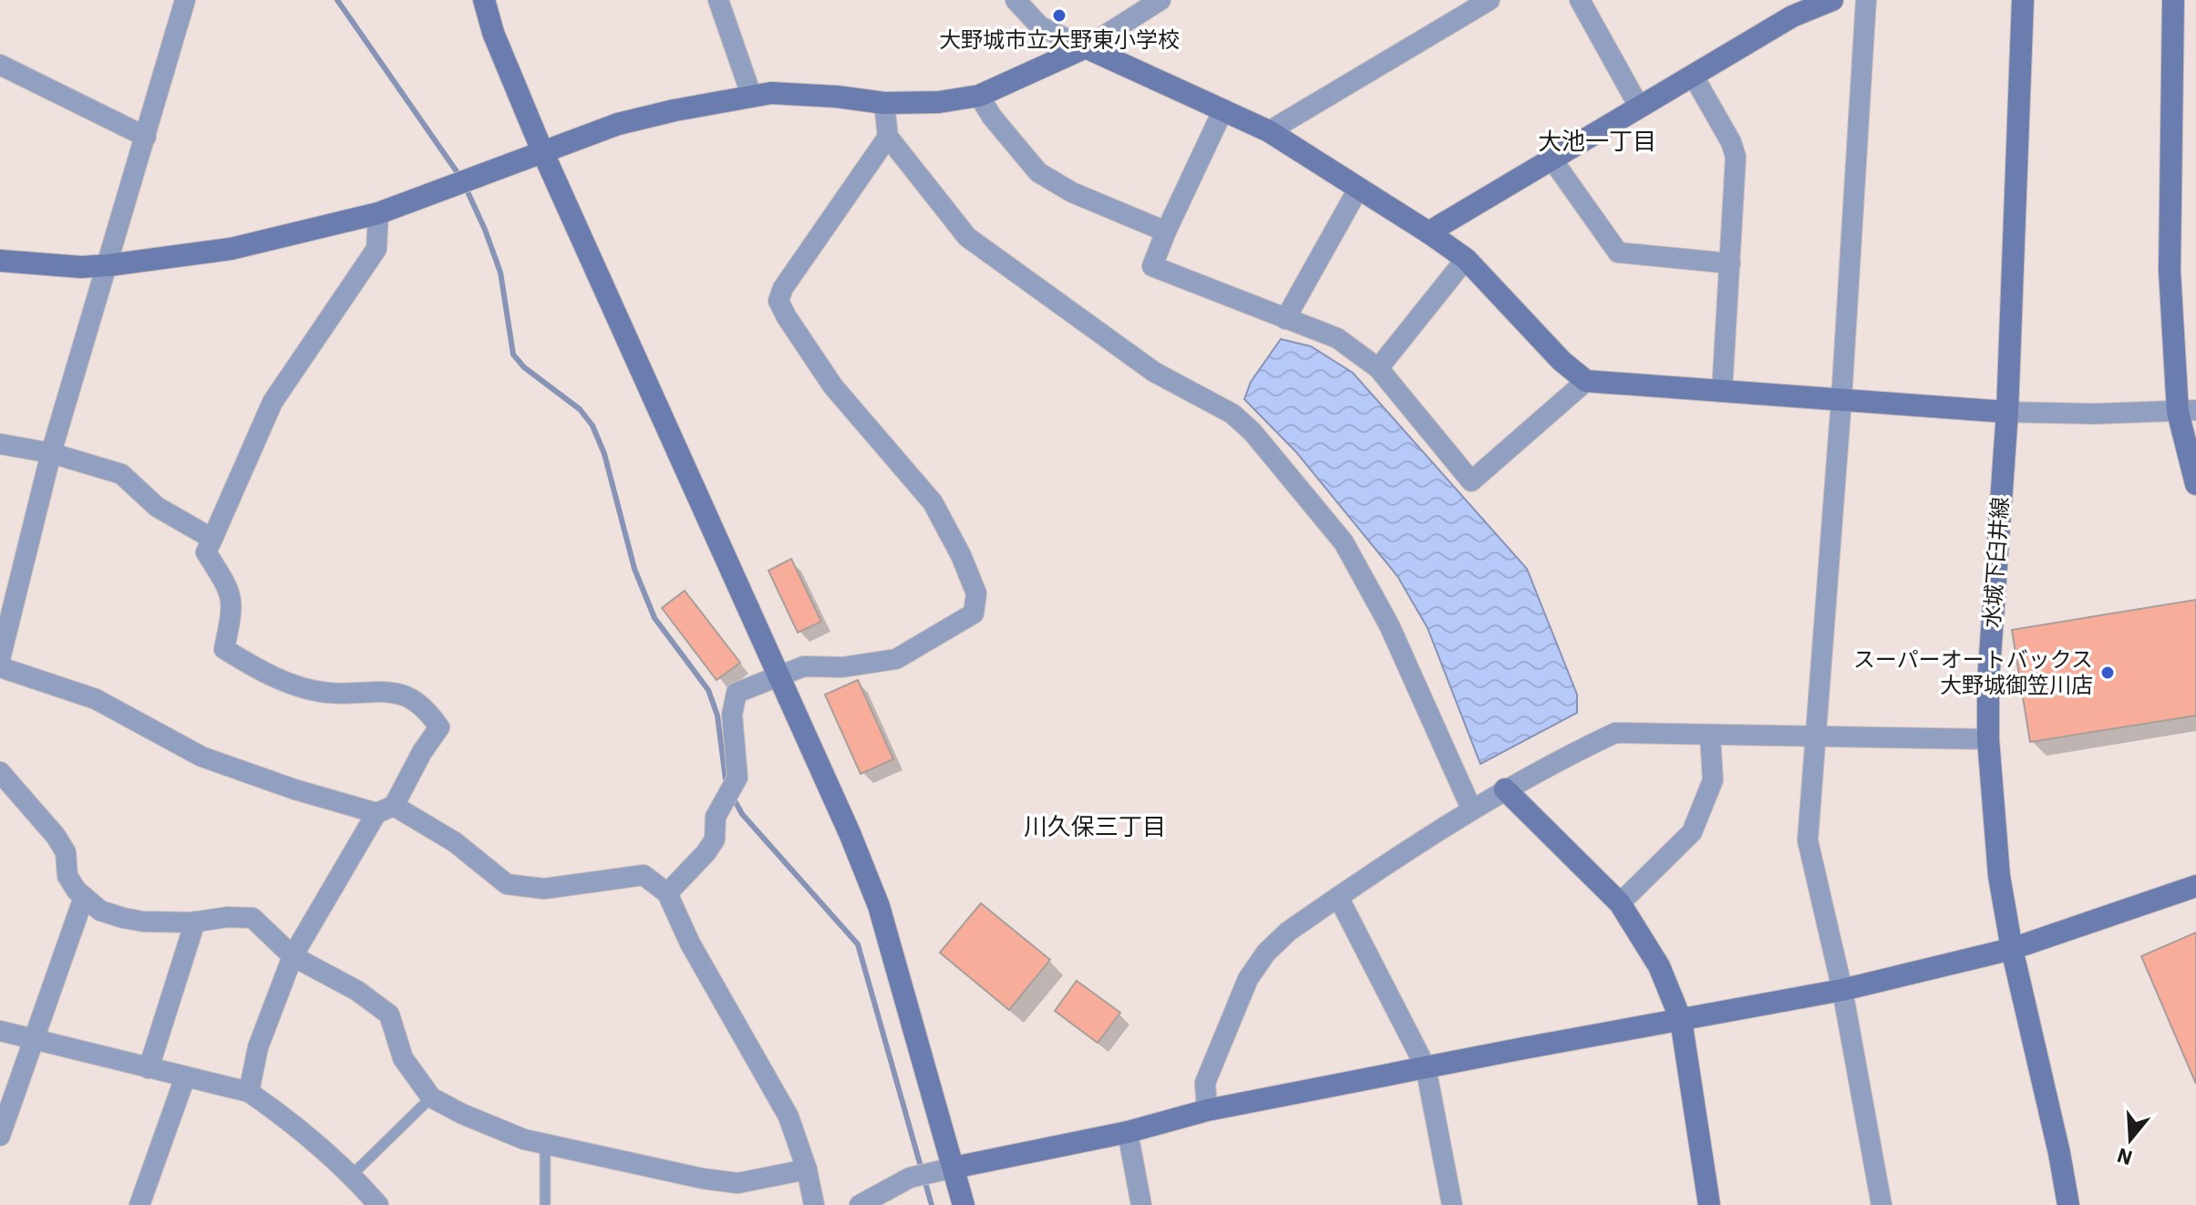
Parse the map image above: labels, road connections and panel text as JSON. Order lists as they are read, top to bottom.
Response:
{
  "streets": {
    "street": ["水城下臼井線"]
  },
  "districts": ["大池一丁目", "川久保三丁目"],
  "places": ["大野城市立大野東小学校", "スーパーオートバックス 大野城御笠川店"],
  "north": "bottom"
}
